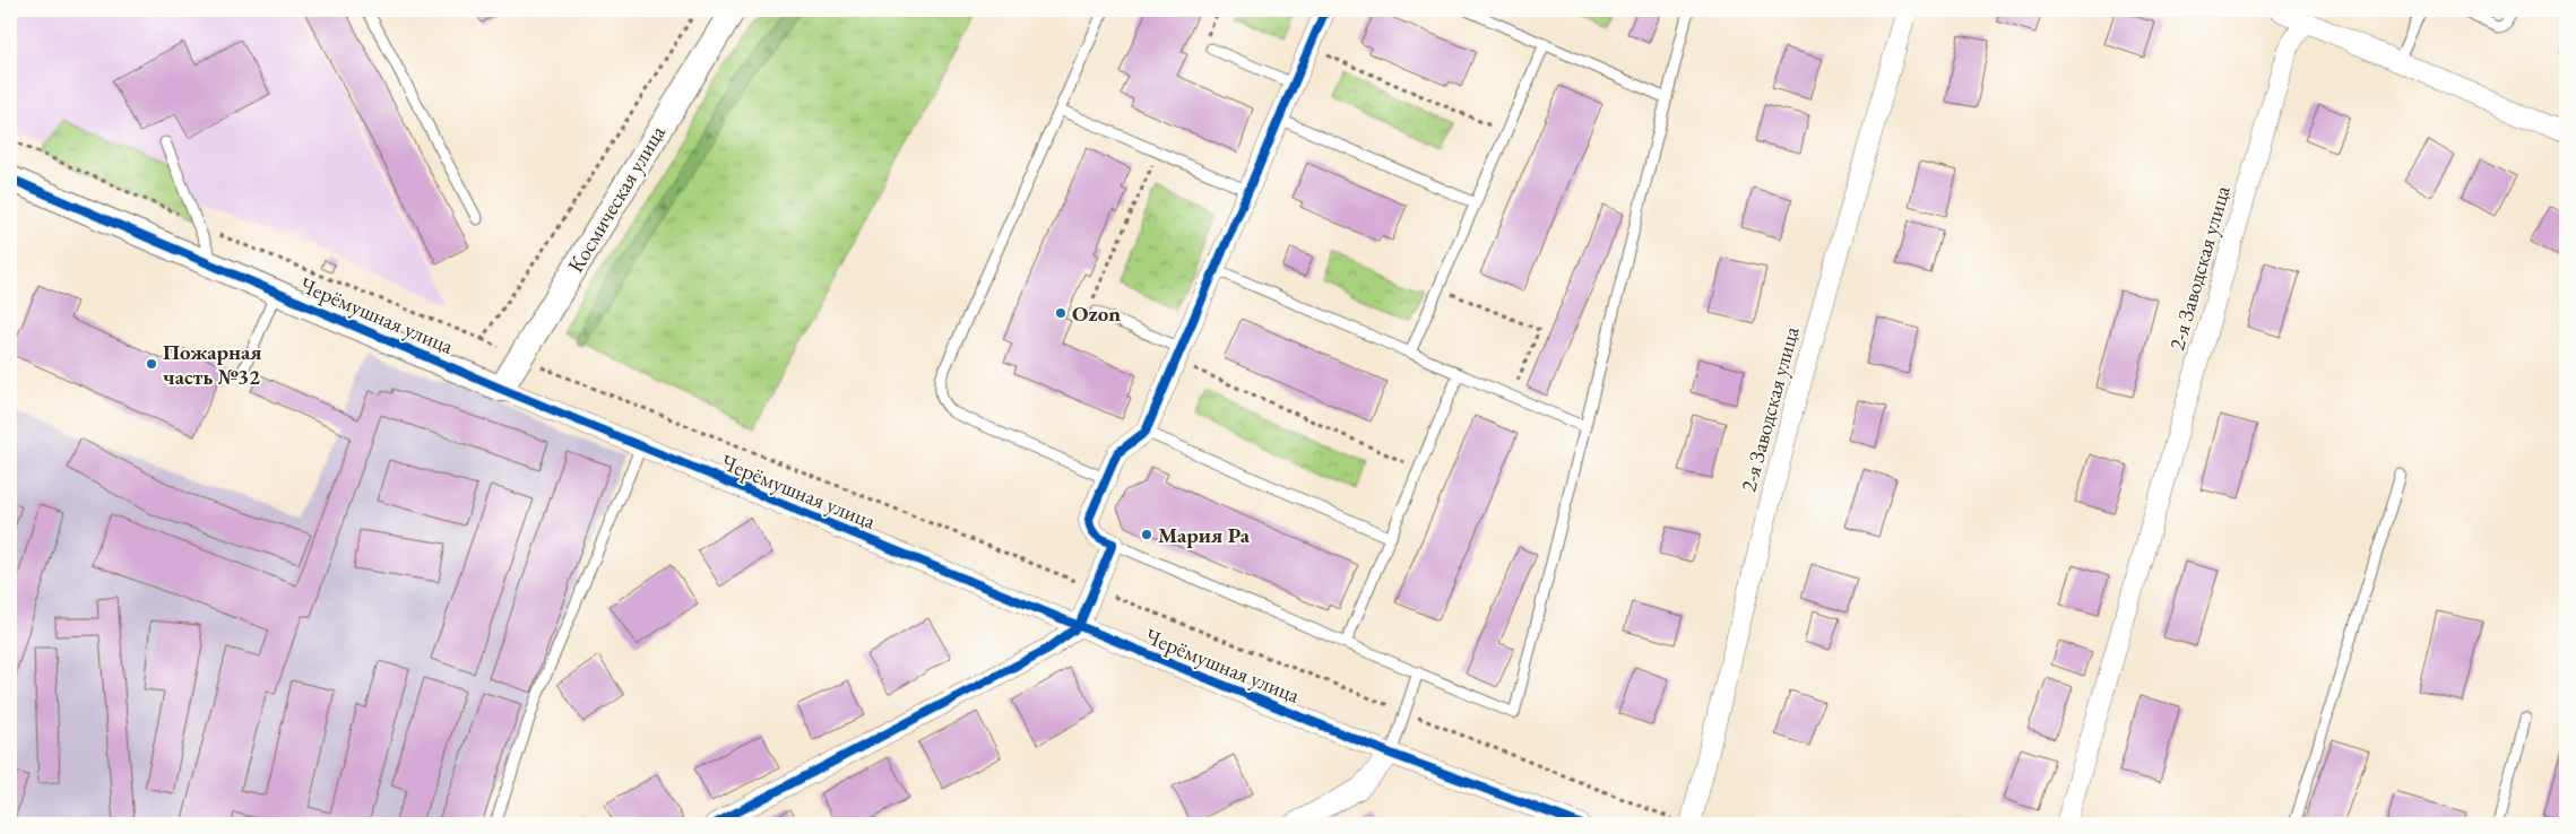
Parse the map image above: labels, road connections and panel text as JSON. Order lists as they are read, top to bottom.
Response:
{
  "streets": {
    "street": ["Космическая улица", "2-я Заводская улица", "Черёмушная улица"]
  },
  "crossings": [
    ["Космическая улица", "Черёмушная улица"]
  ],
  "places": ["Ozon", "Пожарная часть №32", "Мария Ра"]
}
